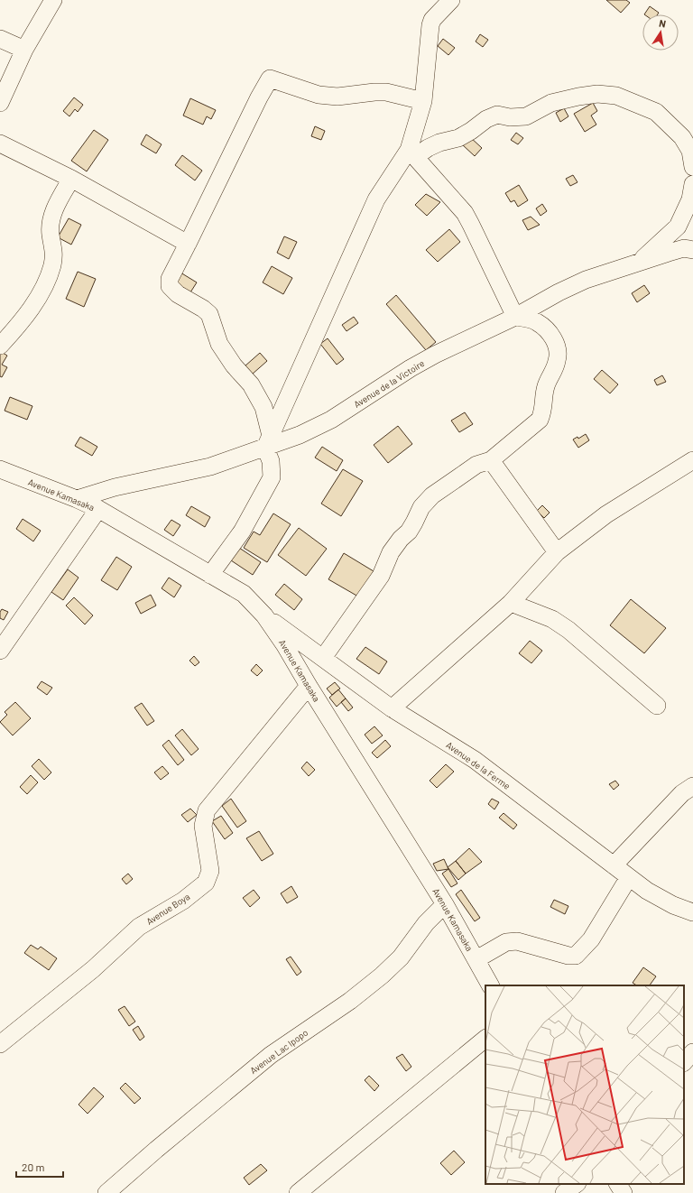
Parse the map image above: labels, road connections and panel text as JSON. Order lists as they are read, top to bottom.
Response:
{
  "streets": {
    "street": [
      "Avenue de la Victoire",
      "Avenue Kamasaka",
      "Avenue de la Ferme",
      "Avenue Boya",
      "Avenue Lac Ipopo"
    ]
  },
  "crossings": [
    ["Avenue de la Victoire", "Avenue Kamasaka"],
    ["Avenue Kamasaka", "Avenue de la Ferme"],
    ["Avenue Kamasaka", "Avenue Boya"],
    ["Avenue Kamasaka", "Avenue Lac Ipopo"]
  ],
  "scale_bar": "20 m",
  "north": "top"
}
